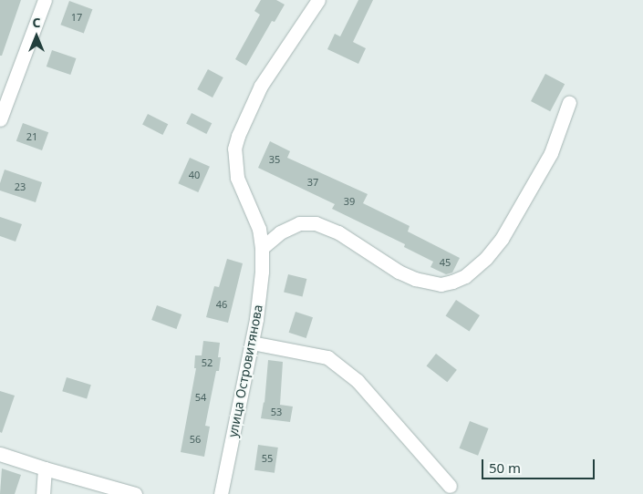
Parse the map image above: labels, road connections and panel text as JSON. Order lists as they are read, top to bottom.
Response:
{
  "streets": {
    "street": ["улица Островитянова"]
  },
  "house_numbers": [
    "17",
    "21",
    "35",
    "40",
    "37",
    "23",
    "39",
    "45",
    "46",
    "52",
    "54",
    "53",
    "56",
    "55"
  ],
  "scale_bar": "50 m",
  "north": "top"
}
